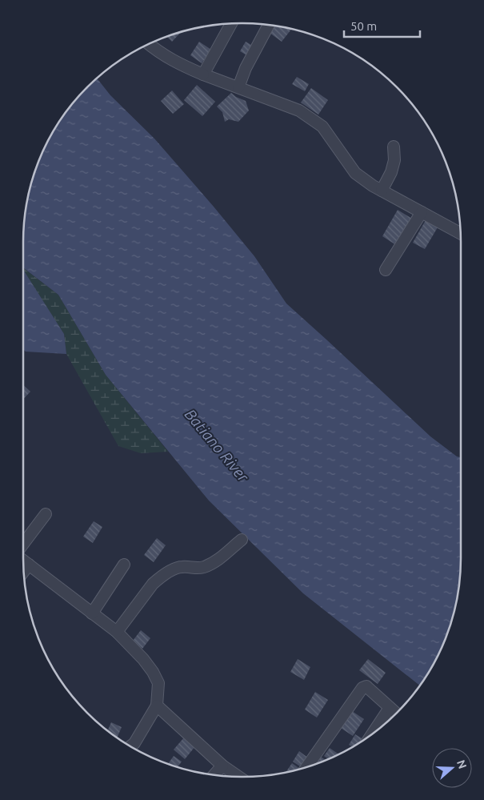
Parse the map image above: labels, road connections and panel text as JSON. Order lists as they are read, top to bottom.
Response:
{
  "water": ["Batiano River"],
  "scale_bar": "50 m",
  "north": "right"
}
